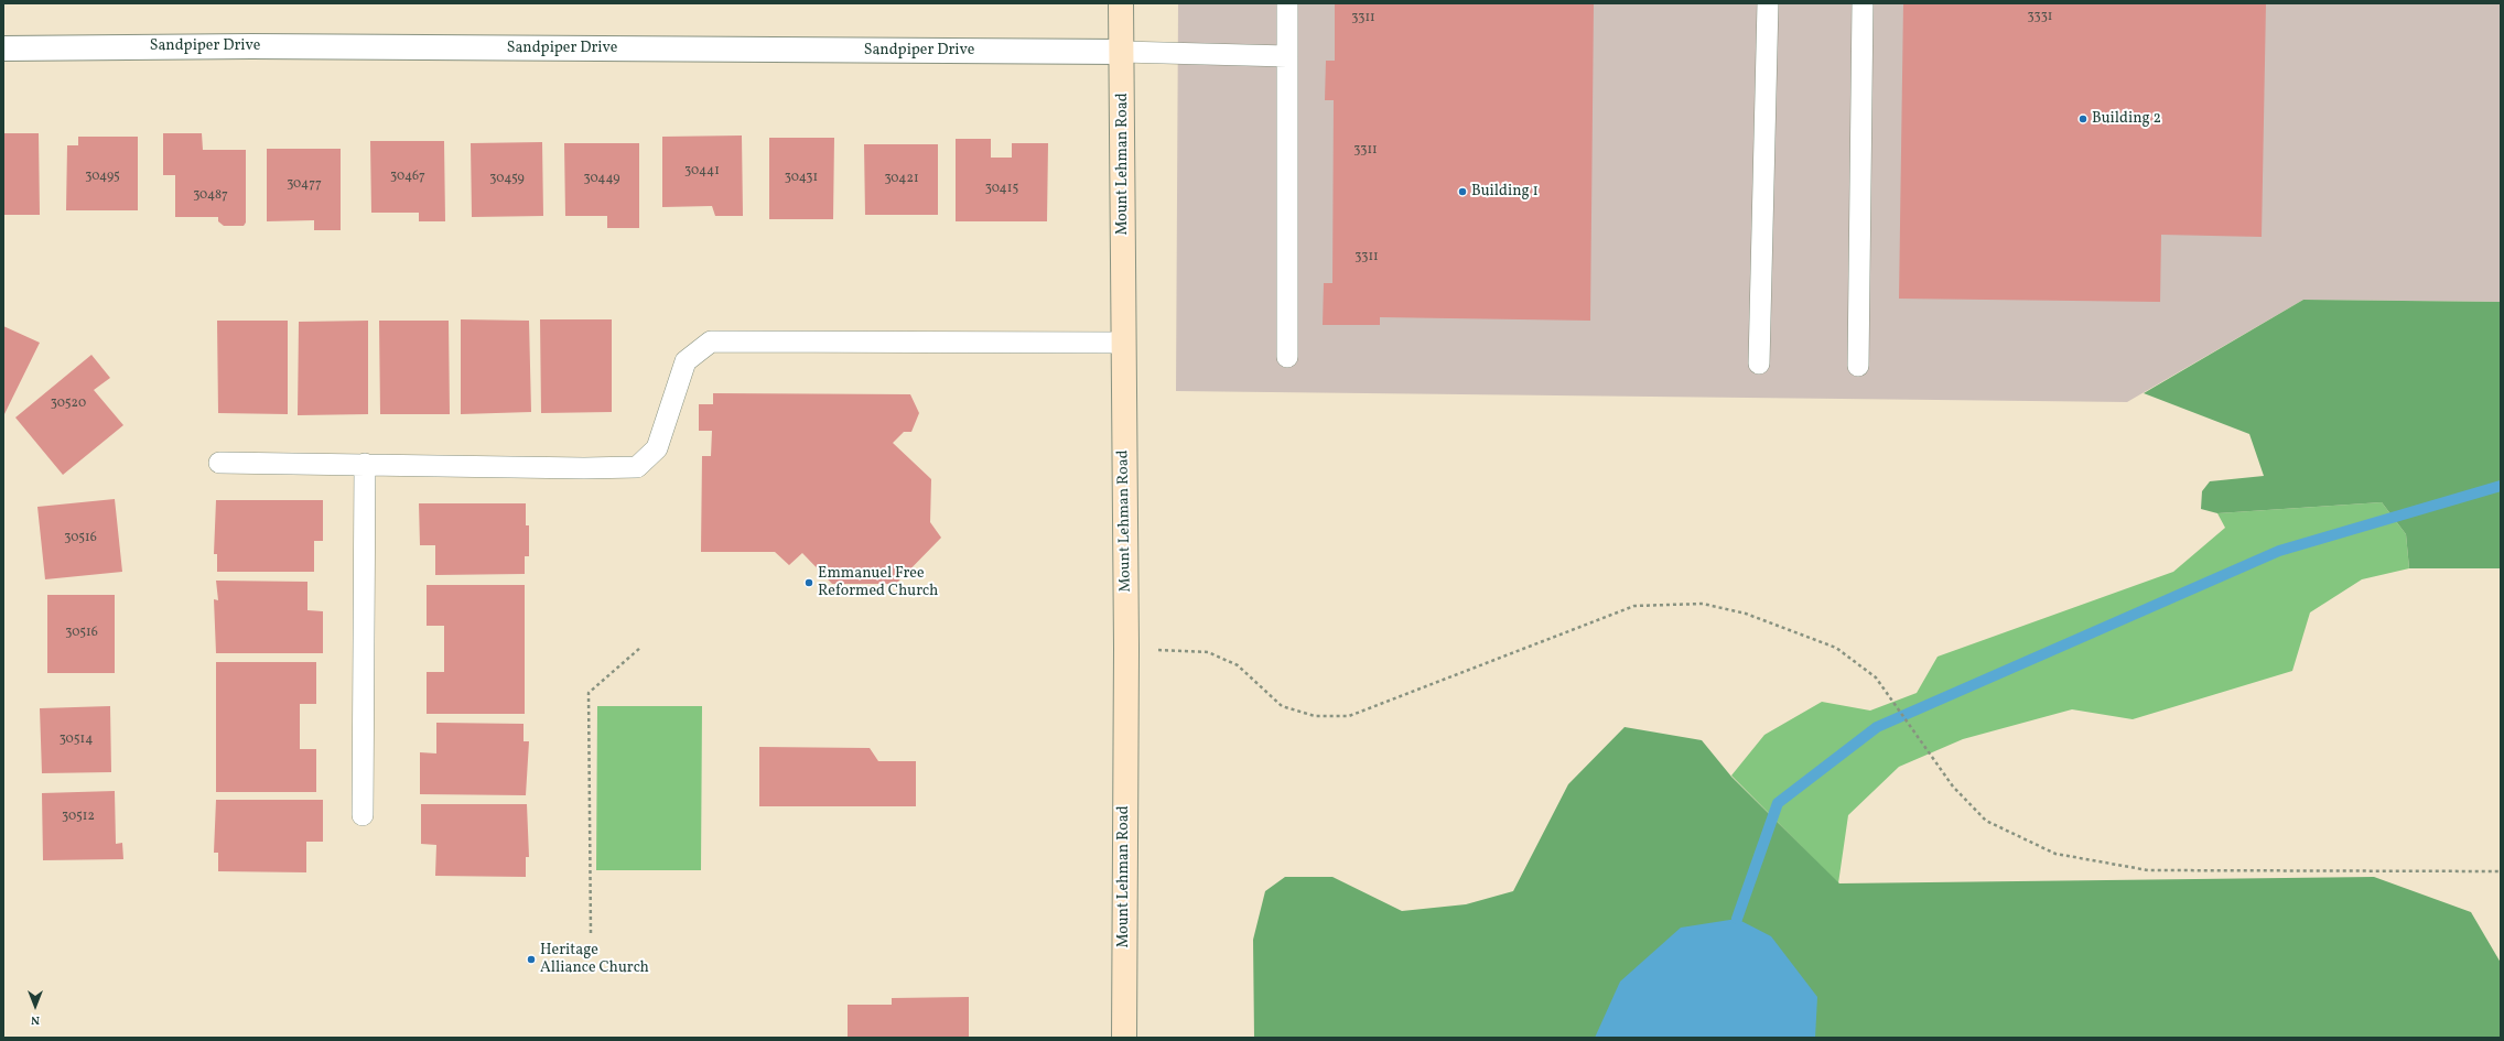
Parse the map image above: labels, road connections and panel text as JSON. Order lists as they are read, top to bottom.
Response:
{
  "streets": {
    "main road": ["Mount Lehman Road"],
    "street": ["Sandpiper Drive"]
  },
  "crossings": [
    ["Sandpiper Drive", "Mount Lehman Road"]
  ],
  "places": [
    "Building 2",
    "Building 1",
    "Emmanuel Free Reformed Church",
    "Heritage Alliance Church"
  ],
  "house_numbers": [
    "3331",
    "3311",
    "3311",
    "30441",
    "30495",
    "30467",
    "30431",
    "30459",
    "30449",
    "30421",
    "30477",
    "30415",
    "30487",
    "3311",
    "30520",
    "30516",
    "30516",
    "30514",
    "30512"
  ],
  "north": "bottom"
}
